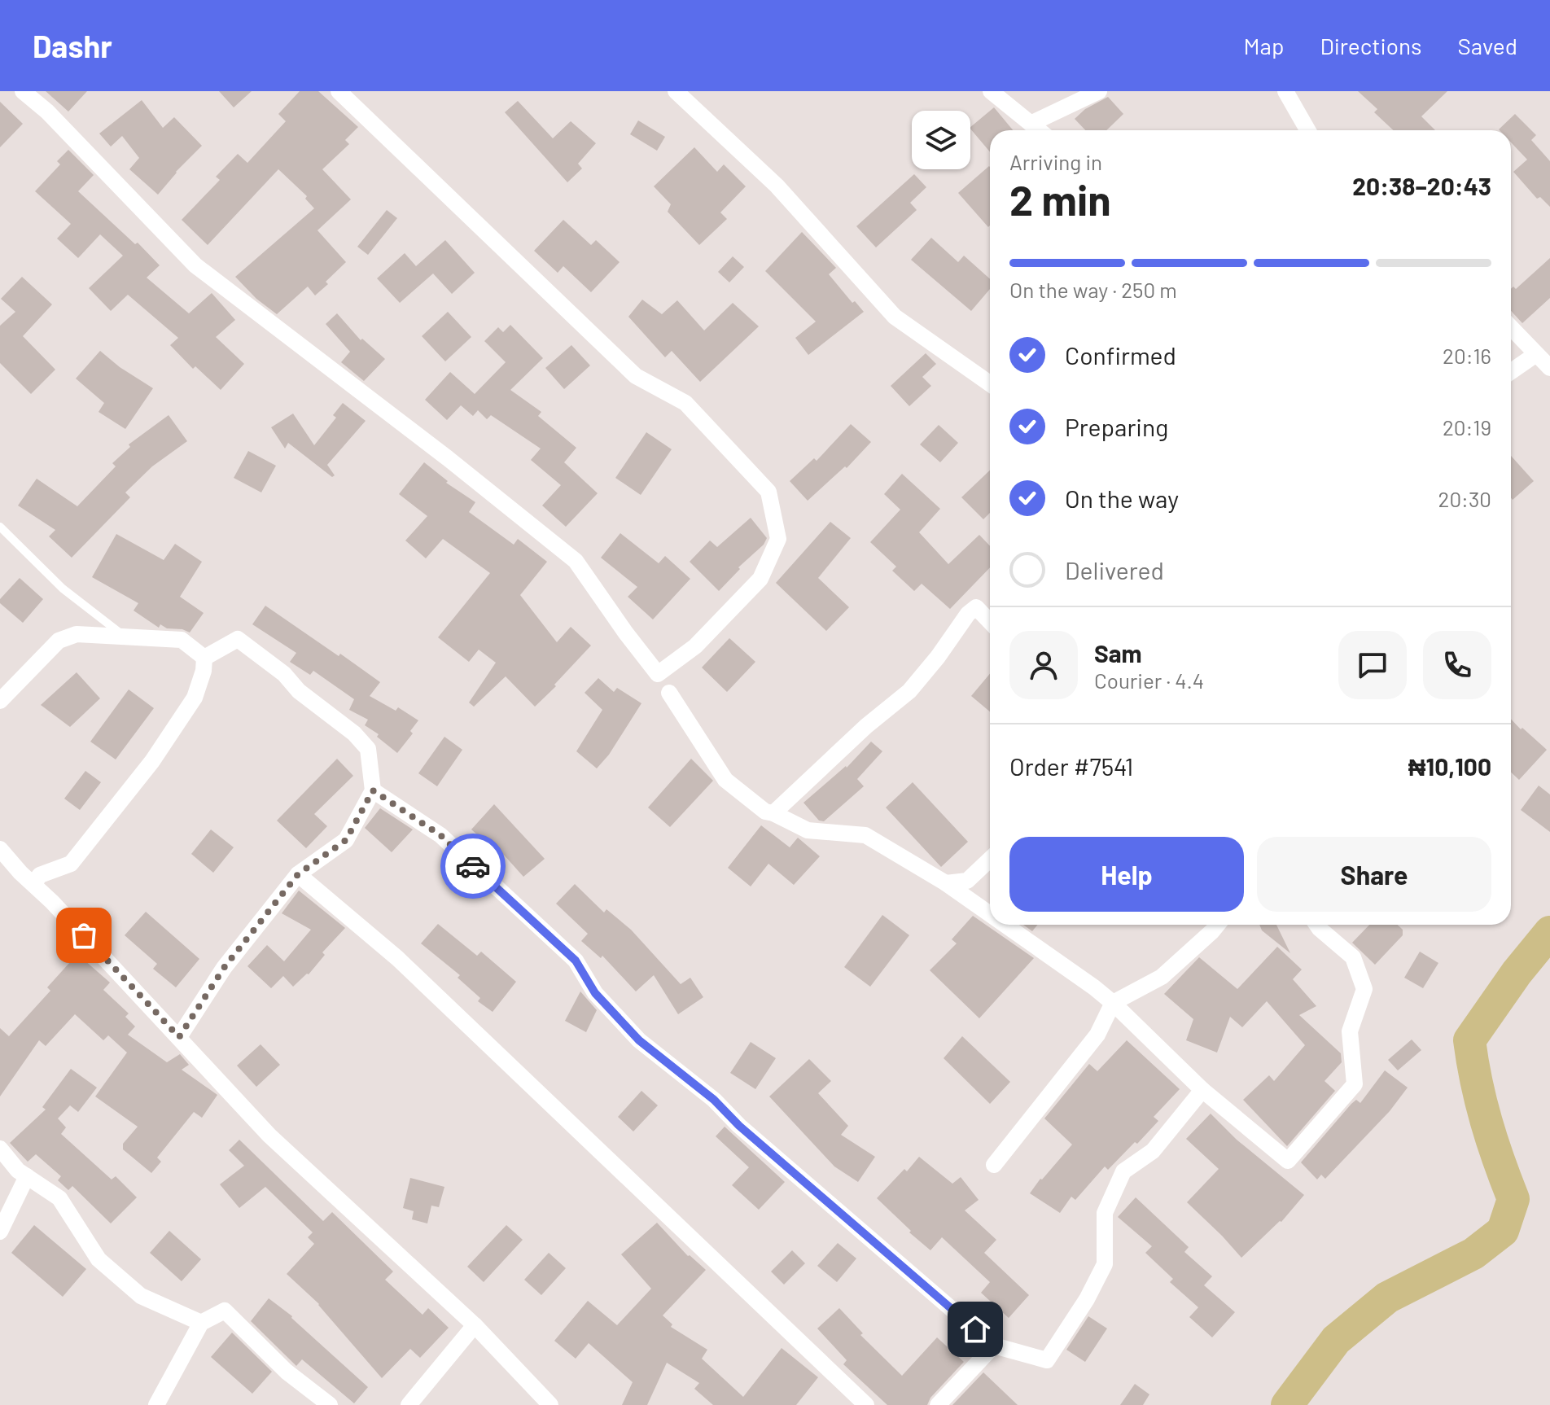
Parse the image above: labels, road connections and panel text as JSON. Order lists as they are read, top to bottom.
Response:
{
  "page": {
    "header": "Dashr",
    "nav": ["Map", "Directions", "Saved"],
    "heading": ["2 min", "Arriving in", "20:38–20:43"],
    "panel": [
      "Sam",
      "Courier · 4.4",
      "Order #7541",
      "₦10,100"
    ],
    "bar": "On the way · 250 m",
    "list": [
      ["Confirmed", "20:16"],
      ["Preparing", "20:19"],
      ["On the way", "20:30"],
      "Delivered"
    ],
    "buttons": ["Help", "Share"]
  }
}
